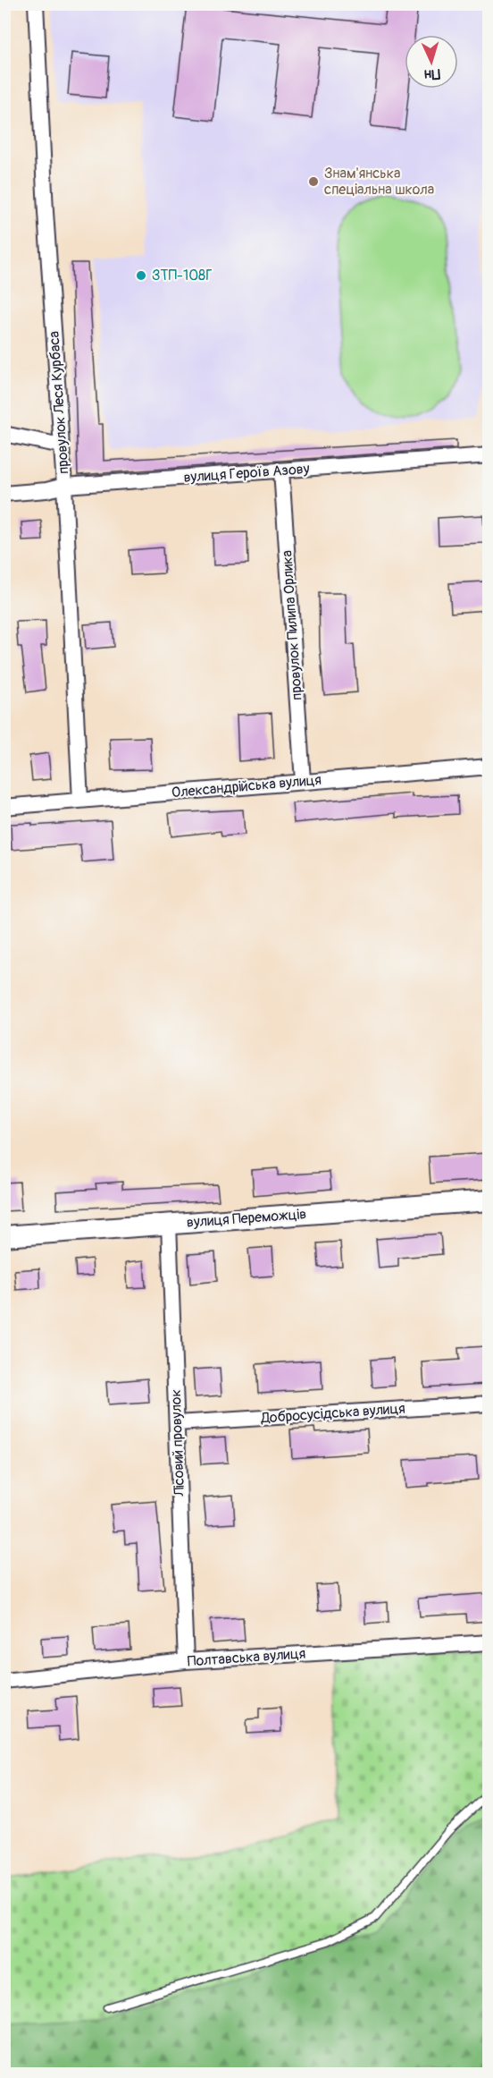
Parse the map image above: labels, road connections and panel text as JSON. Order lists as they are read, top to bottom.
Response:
{
  "streets": {
    "street": [
      "провулок Леся Курбаса",
      "вулиця Героїв Азову",
      "провулок Пилипа Орлика",
      "Олександрійська вулиця",
      "вулиця Переможців",
      "Добросусідська вулиця",
      "Лісовий провулок",
      "Полтавська вулиця"
    ]
  },
  "crossings": [
    ["провулок Леся Курбаса", "вулиця Героїв Азову"],
    ["провулок Леся Курбаса", "Олександрійська вулиця"],
    ["вулиця Героїв Азову", "провулок Пилипа Орлика"],
    ["провулок Пилипа Орлика", "Олександрійська вулиця"],
    ["вулиця Переможців", "Лісовий провулок"],
    ["Добросусідська вулиця", "Лісовий провулок"],
    ["Лісовий провулок", "Полтавська вулиця"]
  ],
  "places": ["Знам'янська спеціальна школа", "ЗТП-108Г"],
  "north": "bottom"
}
